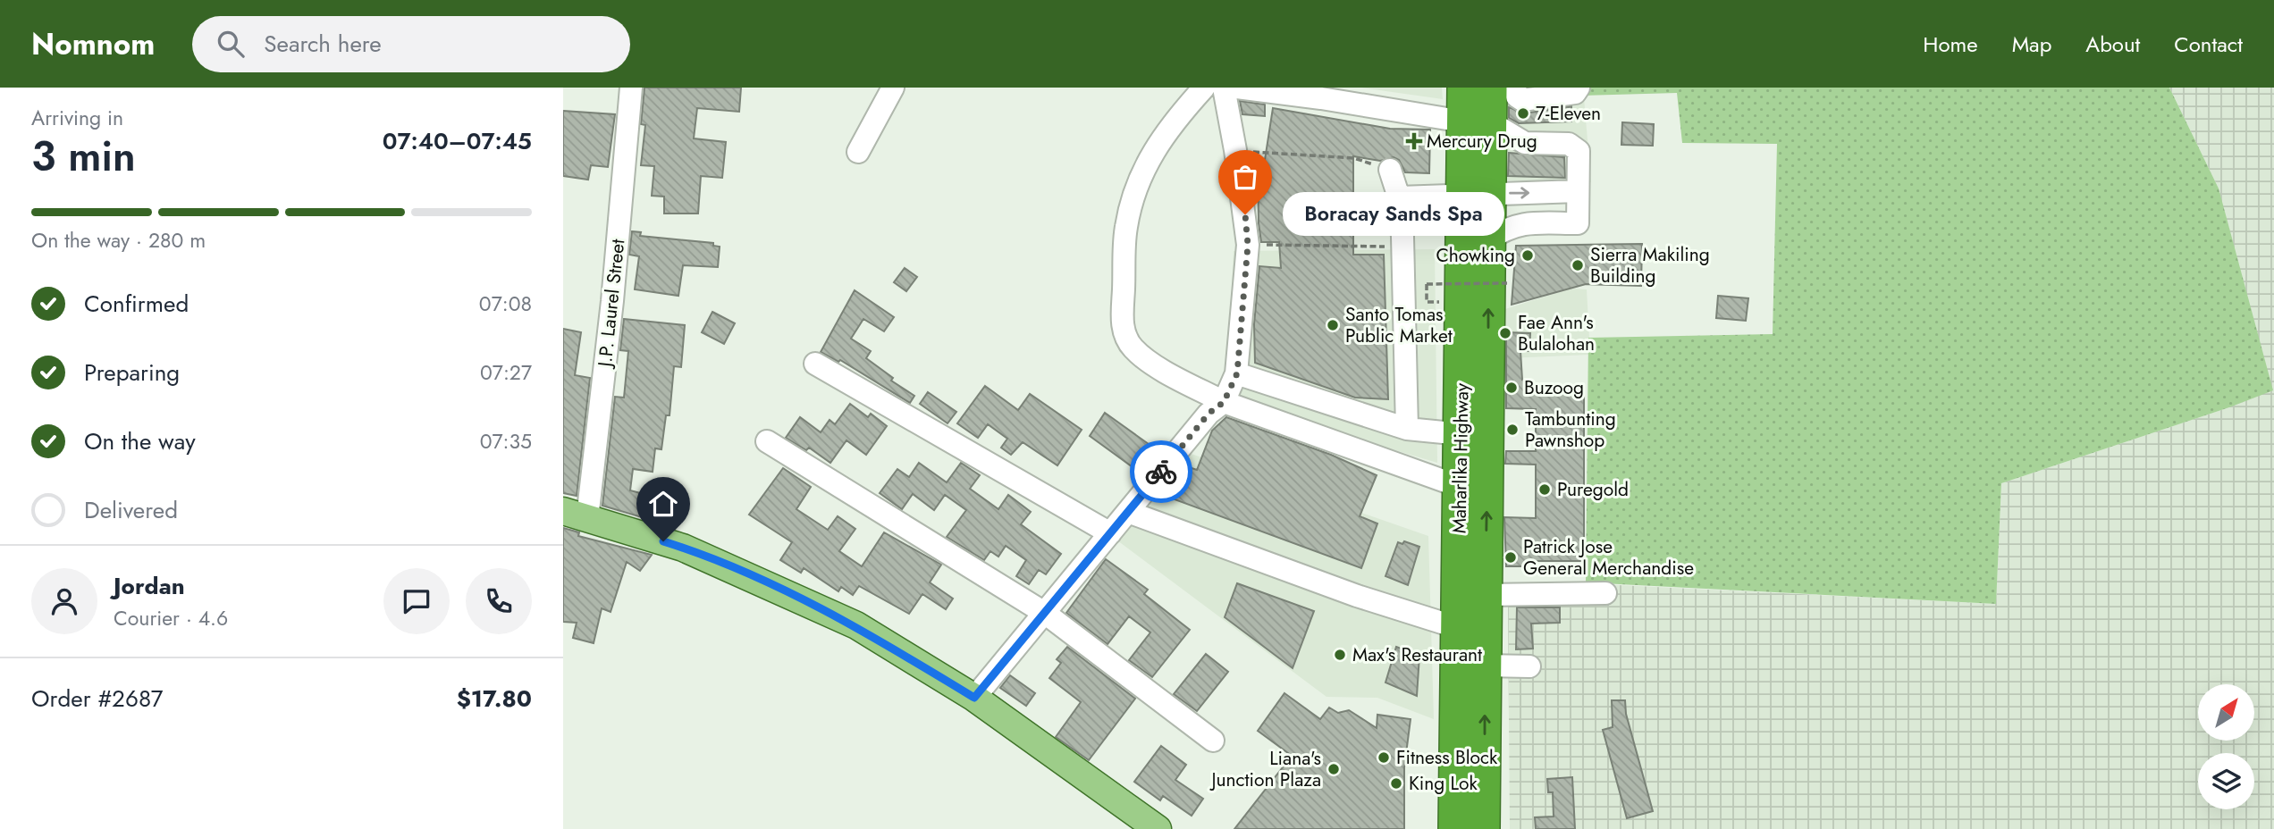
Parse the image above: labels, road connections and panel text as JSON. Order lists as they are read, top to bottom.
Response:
{
  "streets": {
    "highway": ["Maharlika Highway"],
    "street": ["J.P. Laurel Street"]
  },
  "places": {
    "other": [
      "7-Eleven",
      "Boracay Sands Spa",
      "Chowking",
      "Sierra Makiling Building",
      "Santo Tomas Public Market",
      "Fae Ann's Bulalohan",
      "Buzoog",
      "Tambunting Pawnshop",
      "Puregold",
      "Patrick Jose General Merchandise",
      "Max's Restaurant",
      "Fitness Block",
      "Liana's Junction Plaza",
      "King Lok"
    ],
    "health": ["Mercury Drug"]
  },
  "north": "top right",
  "page": {
    "header": "Nomnom",
    "search": "Search here",
    "nav": [
      "Home",
      "Map",
      "About",
      "Contact"
    ],
    "heading": ["3 min", "Arriving in", "07:40–07:45"],
    "panel": [
      "Jordan",
      "Courier · 4.6",
      "Order #2687",
      "$17.80"
    ],
    "bubble": "Boracay Sands Spa",
    "bar": "On the way · 280 m",
    "list": [
      ["Confirmed", "07:08"],
      ["Preparing", "07:27"],
      ["On the way", "07:35"],
      "Delivered"
    ]
  }
}
